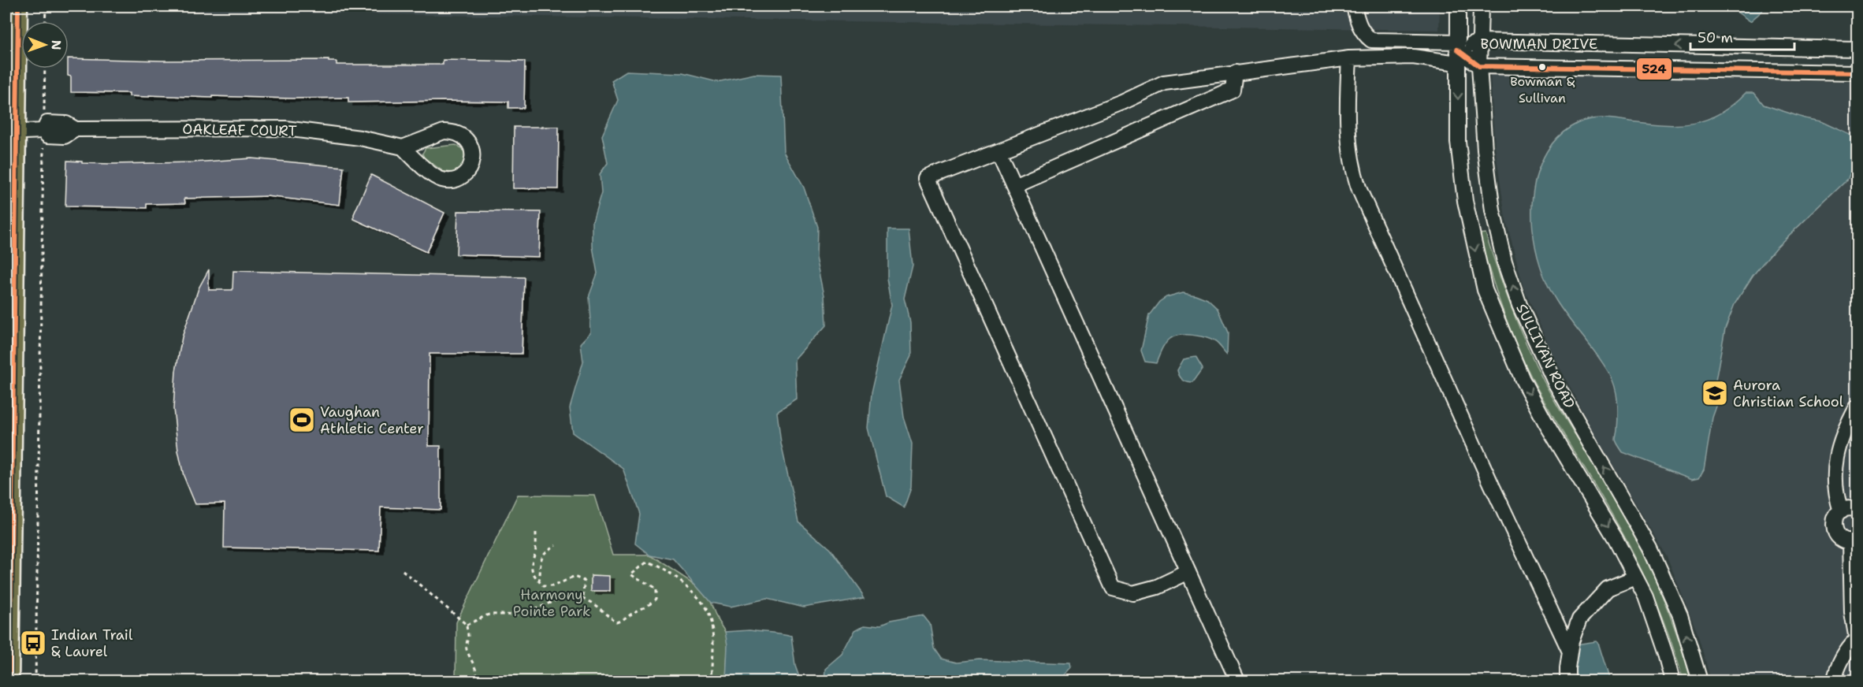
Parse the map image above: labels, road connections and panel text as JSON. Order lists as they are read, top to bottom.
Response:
{
  "streets": {
    "street": ["BOWMAN DRIVE", "OAKLEAF COURT", "SULLIVAN ROAD"]
  },
  "crossings": [
    ["BOWMAN DRIVE", "SULLIVAN ROAD"]
  ],
  "parks": ["Harmony Pointe Park"],
  "places": {
    "other": ["Bowman & Sullivan"],
    "school or university": ["Aurora Christian School"],
    "sports": ["Vaughan Athletic Center"],
    "bus stop": ["Indian Trail & Laurel"]
  },
  "lines": ["transit line 524"],
  "scale_bar": "50 m",
  "north": "right"
}
